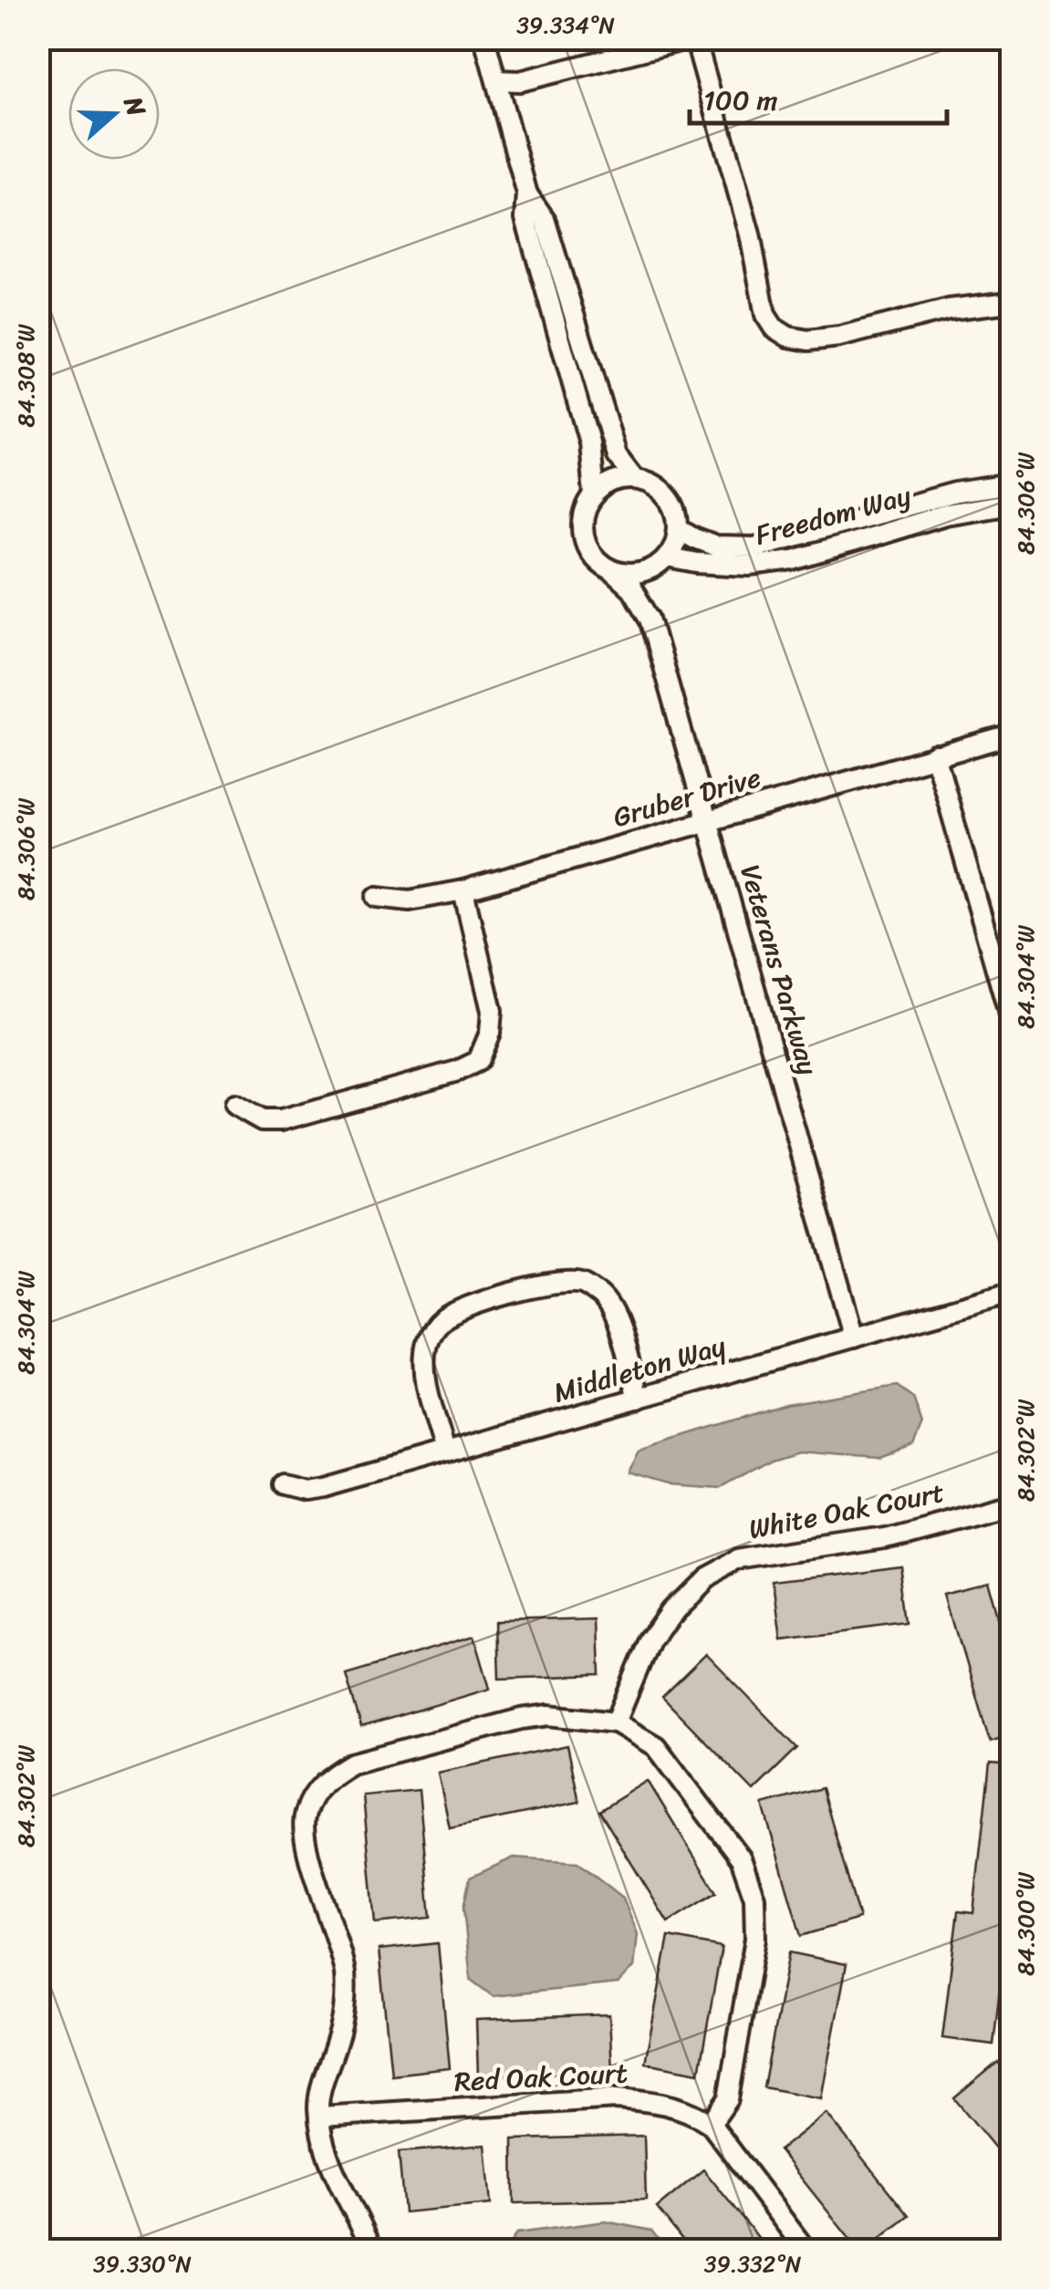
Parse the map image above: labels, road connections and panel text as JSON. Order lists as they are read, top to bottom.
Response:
{
  "streets": {
    "street": [
      "Freedom Way",
      "Gruber Drive",
      "Veterans Parkway",
      "Middleton Way",
      "White Oak Court",
      "Red Oak Court"
    ]
  },
  "crossings": [
    ["Freedom Way", "Veterans Parkway"],
    ["Gruber Drive", "Veterans Parkway"],
    ["Veterans Parkway", "Middleton Way"]
  ],
  "scale_bar": "100 m",
  "north": "right",
  "coordinates": [
    "39.334°N",
    "84.308°W",
    "84.306°W",
    "84.304°W",
    "84.302°W",
    "84.300°W",
    "39.330°N",
    "39.332°N"
  ]
}
